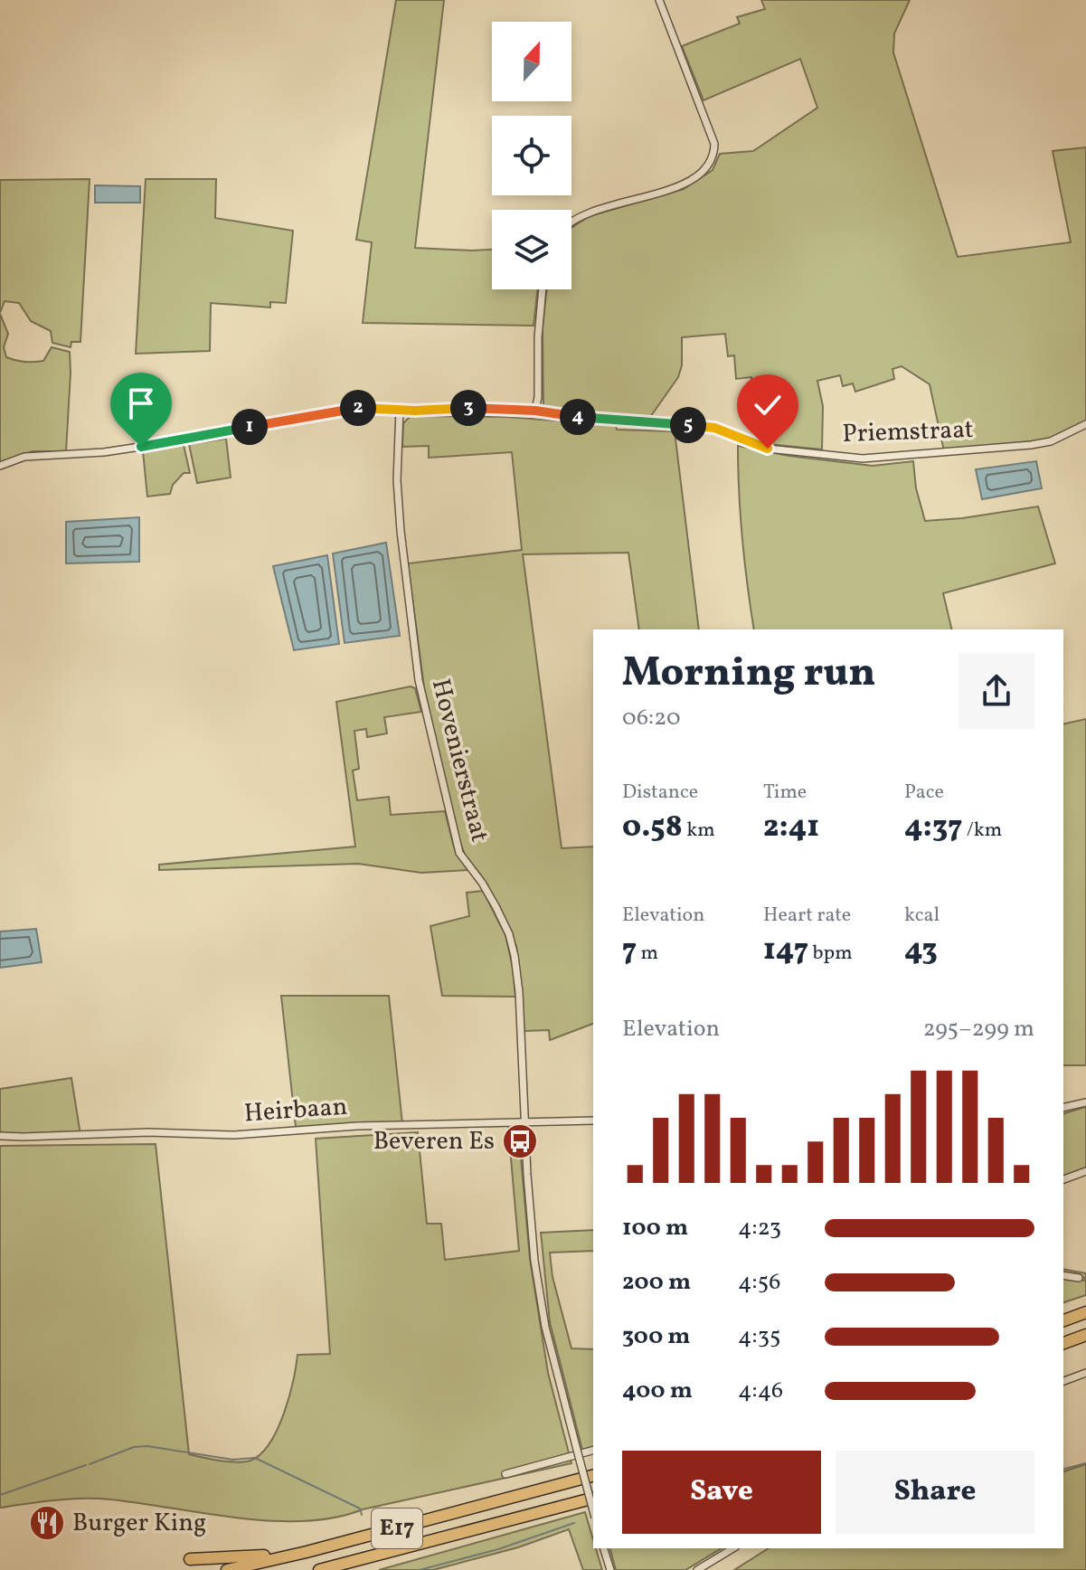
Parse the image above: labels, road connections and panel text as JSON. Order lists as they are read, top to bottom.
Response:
{
  "streets": {
    "highway": ["E17"],
    "street": ["Priemstraat", "Hovenierstraat", "Heirbaan"]
  },
  "crossings": [
    ["Priemstraat", "Hovenierstraat"],
    ["Hovenierstraat", "Heirbaan"]
  ],
  "places": {
    "bus stop": ["Beveren Es"],
    "restaurant": ["Burger King"]
  },
  "north": "top",
  "page": {
    "pins": [
      "2",
      "3",
      "4",
      "5",
      "1"
    ],
    "heading": ["Morning run", "06:20"],
    "stats": [
      ["Distance", "0.58 km"],
      ["Time", "2:41"],
      ["Pace", "4:37 /km"],
      ["Elevation", "7 m"],
      ["Heart rate", "147 bpm"],
      ["kcal", "43"]
    ],
    "chart": ["Elevation", "295–299 m"],
    "list": [
      {
        "name": "100 m",
        "note": "4:23"
      },
      {
        "name": "200 m",
        "note": "4:56"
      },
      {
        "name": "300 m",
        "note": "4:35"
      },
      {
        "name": "400 m",
        "note": "4:46"
      }
    ],
    "buttons": ["Save", "Share"]
  }
}
